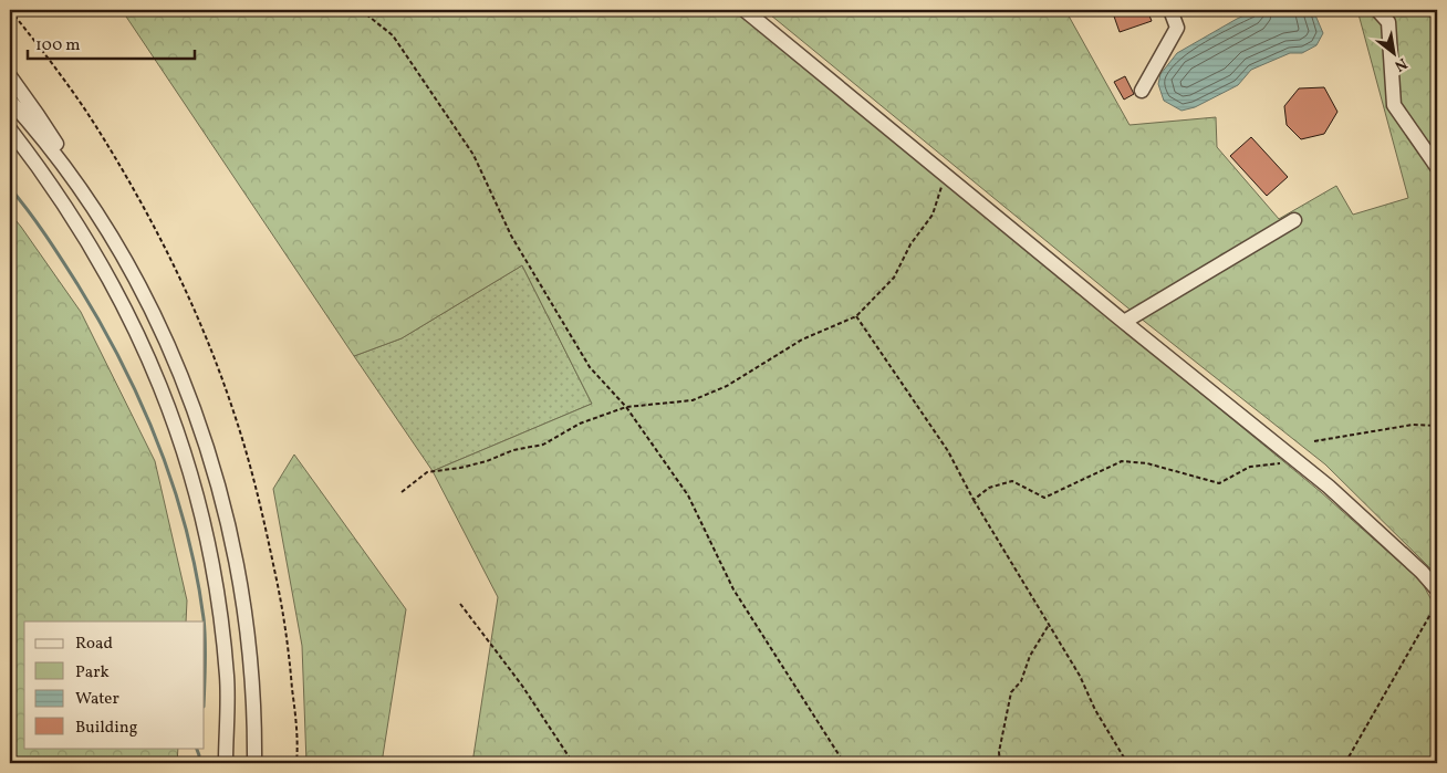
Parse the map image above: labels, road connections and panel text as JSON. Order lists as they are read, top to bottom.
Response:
{
  "legend": [
    "Road",
    "Park",
    "Water",
    "Building"
  ],
  "scale_bar": "100 m",
  "north": "bottom right"
}
